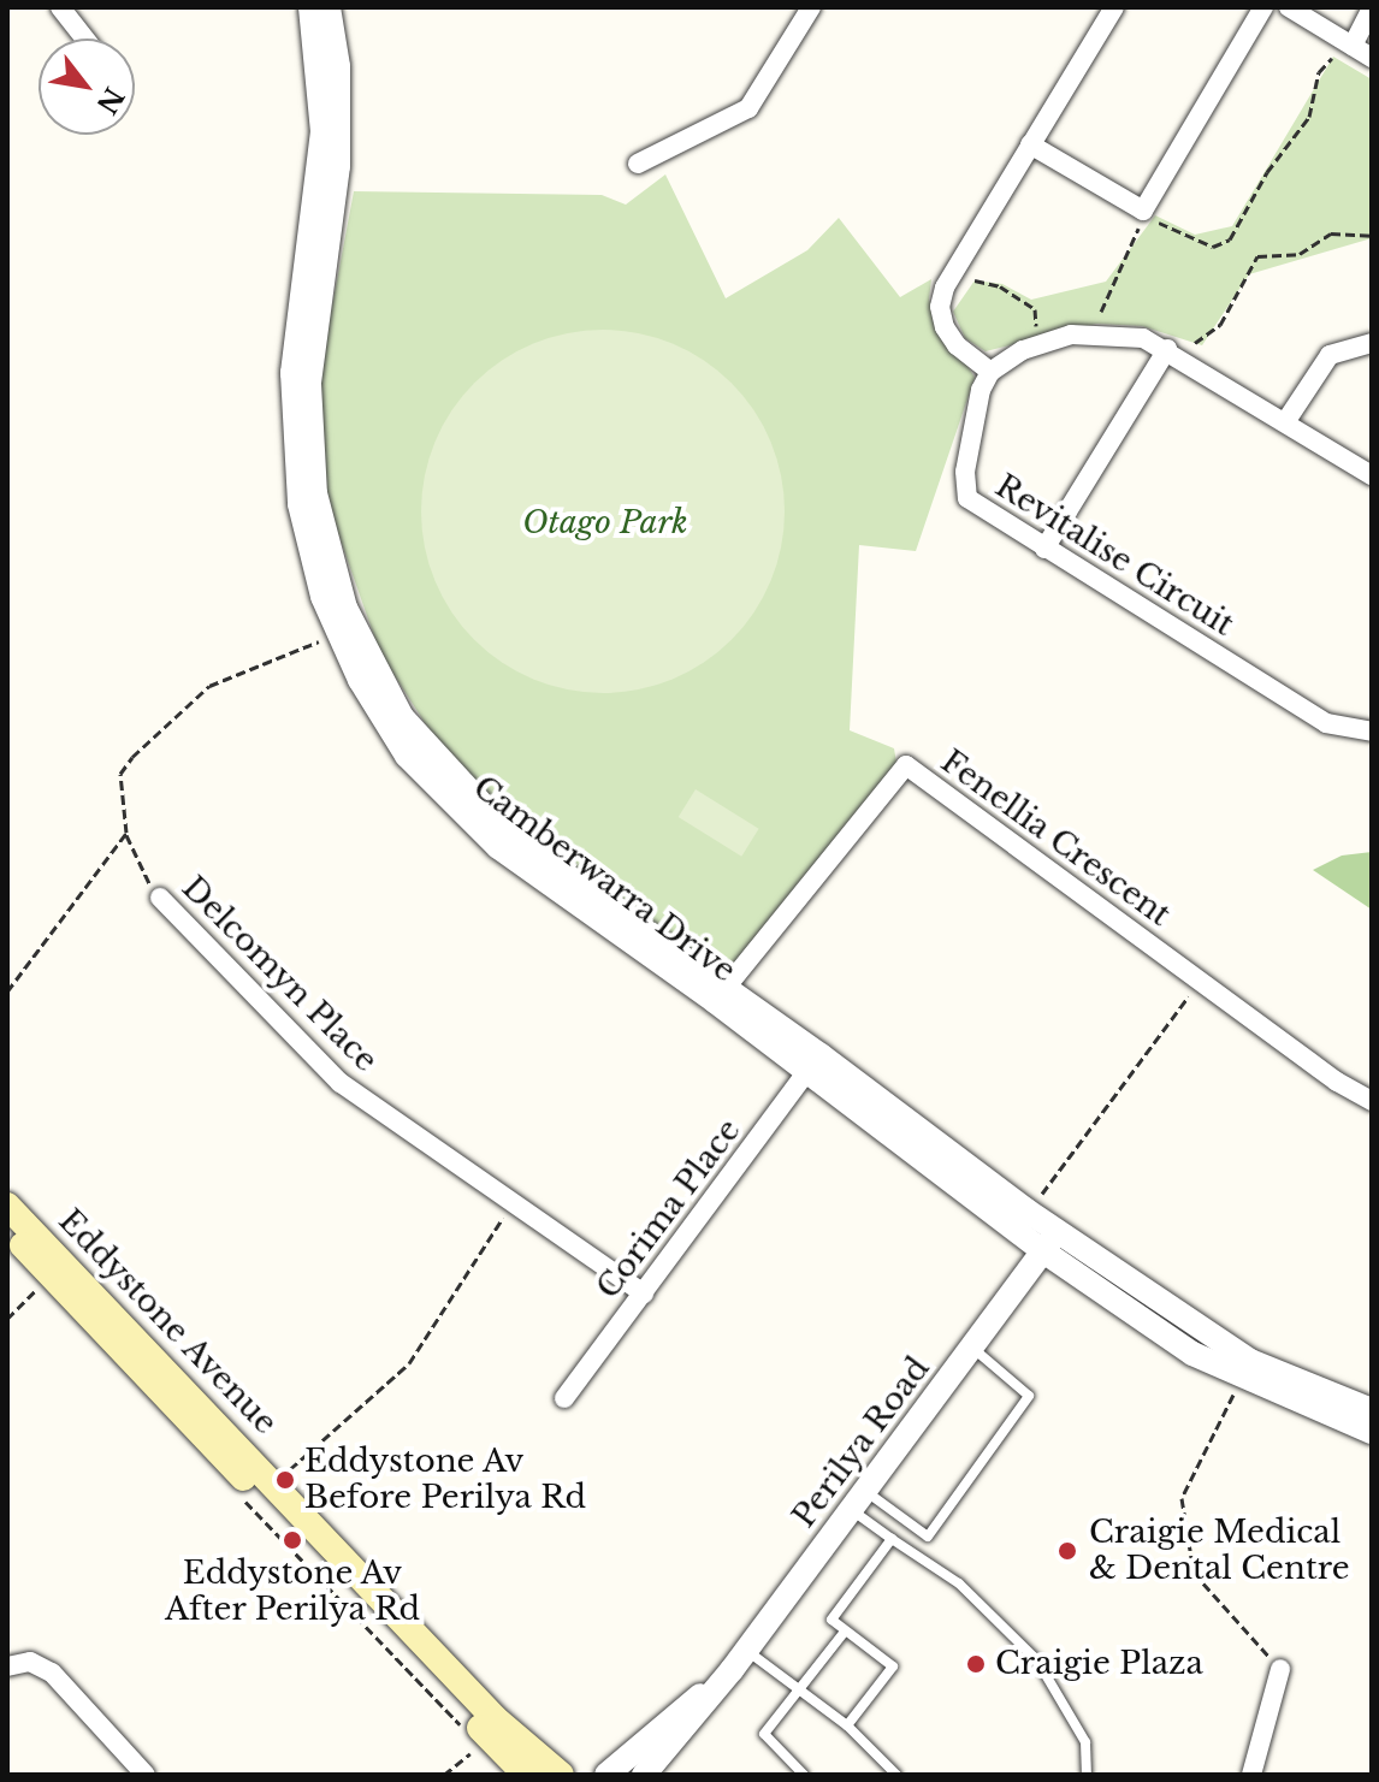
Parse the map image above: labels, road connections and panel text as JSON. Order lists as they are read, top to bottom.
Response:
{
  "streets": {
    "main road": ["Eddystone Avenue"],
    "street": [
      "Revitalise Circuit",
      "Fenellia Crescent",
      "Camberwarra Drive",
      "Delcomyn Place",
      "Corima Place",
      "Perilya Road"
    ]
  },
  "crossings": [
    ["Fenellia Crescent", "Camberwarra Drive"],
    ["Camberwarra Drive", "Delcomyn Place"],
    ["Camberwarra Drive", "Corima Place"],
    ["Camberwarra Drive", "Perilya Road"],
    ["Delcomyn Place", "Corima Place"]
  ],
  "parks": ["Otago Park"],
  "places": [
    "Eddystone Av Before Perilya Rd",
    "Eddystone Av After Perilya Rd",
    "Craigie Medical & Dental Centre",
    "Craigie Plaza"
  ],
  "north": "bottom right"
}
